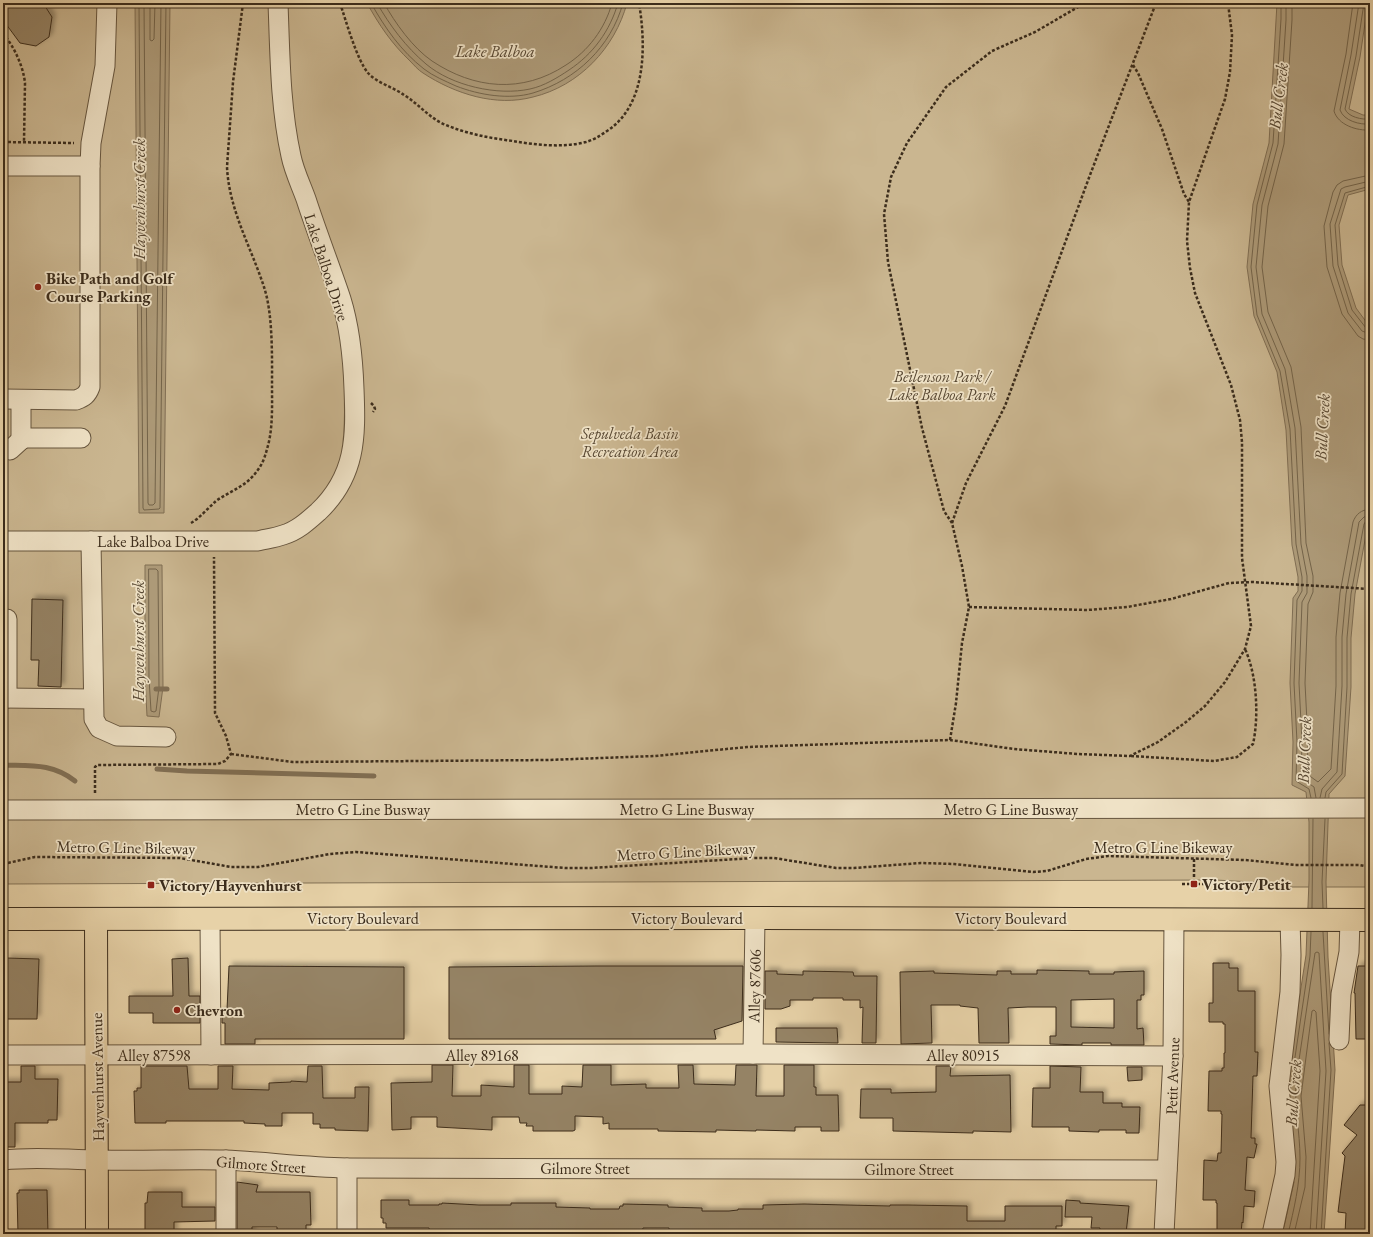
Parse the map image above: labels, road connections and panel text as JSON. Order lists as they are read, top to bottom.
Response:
{
  "streets": {
    "main road": ["Victory Boulevard", "Hayvenhurst Avenue"],
    "street": [
      "Lake Balboa Drive",
      "Metro G Line Busway",
      "Alley 87606",
      "Alley 87598",
      "Alley 89168",
      "Alley 80915",
      "Petit Avenue",
      "Gilmore Street"
    ],
    "path": ["Metro G Line Bikeway"]
  },
  "crossings": [
    ["Victory Boulevard", "Alley 87606"],
    ["Victory Boulevard", "Petit Avenue"],
    ["Victory Boulevard", "Hayvenhurst Avenue"],
    ["Alley 87606", "Alley 89168"],
    ["Alley 87606", "Alley 80915"],
    ["Alley 87598", "Alley 89168"],
    ["Alley 87598", "Hayvenhurst Avenue"],
    ["Alley 89168", "Alley 80915"],
    ["Alley 80915", "Petit Avenue"],
    ["Petit Avenue", "Gilmore Street"],
    ["Hayvenhurst Avenue", "Gilmore Street"]
  ],
  "water": ["Lake Balboa", "Bull Creek", "Hayvenhurst Creek"],
  "parks": ["Beilenson Park / Lake Balboa Park", "Sepulveda Basin Recreation Area"],
  "places": {
    "other": ["Bike Path and Golf Course Parking", "Chevron"],
    "transit": ["Victory/Petit", "Victory/Hayvenhurst"]
  }
}
